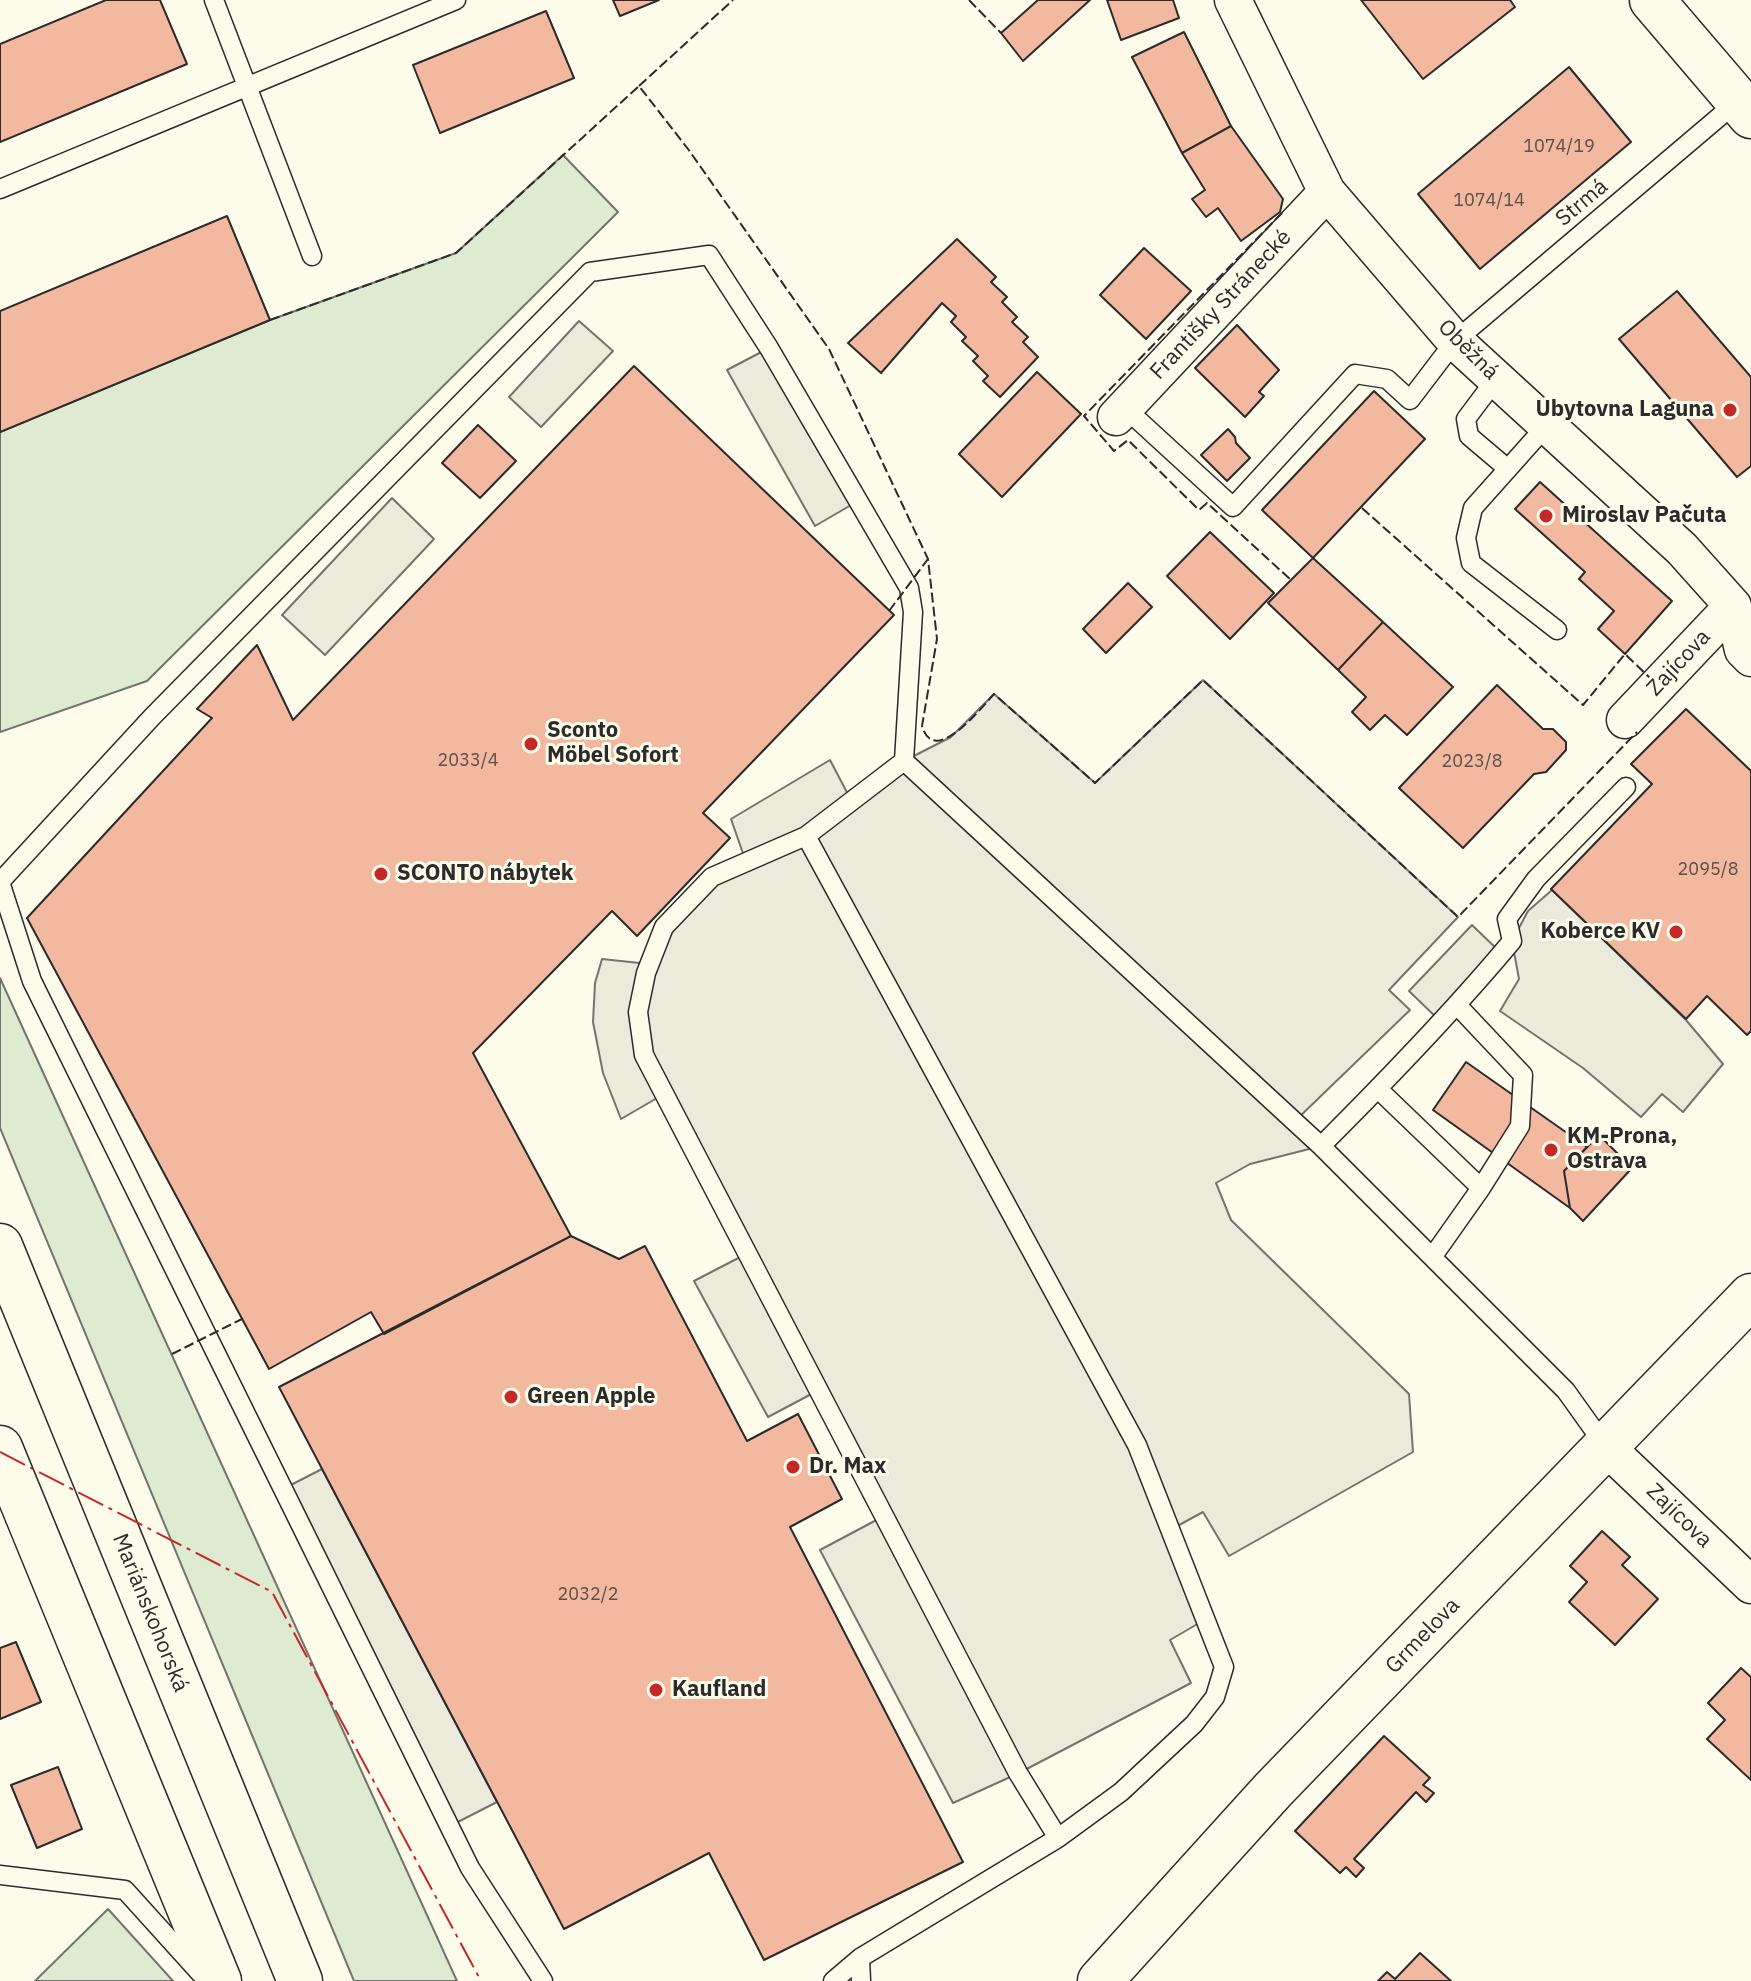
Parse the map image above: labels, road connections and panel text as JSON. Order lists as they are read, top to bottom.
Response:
{
  "streets": {
    "main road": ["Mariánskohorská", "Grmelova"],
    "street": ["Františky Stránecké", "Oběžná", "Zajícova"],
    "lane": ["Strmá"]
  },
  "crossings": [
    ["Strmá", "Františky Stránecké"],
    ["Strmá", "Oběžná"],
    ["Františky Stránecké", "Oběžná"],
    ["Oběžná", "Zajícova"],
    ["Zajícova", "Grmelova"]
  ],
  "places": [
    "Ubytovna Laguna",
    "Miroslav Pačuta",
    "Sconto Möbel Sofort",
    "SCONTO nábytek",
    "Koberce KV",
    "KM-Prona, Ostrava",
    "Green Apple",
    "Dr. Max",
    "Kaufland"
  ],
  "house_numbers": [
    "1074/19",
    "1074/14",
    "2033/4",
    "2023/8",
    "2095/8",
    "2032/2"
  ]
}
